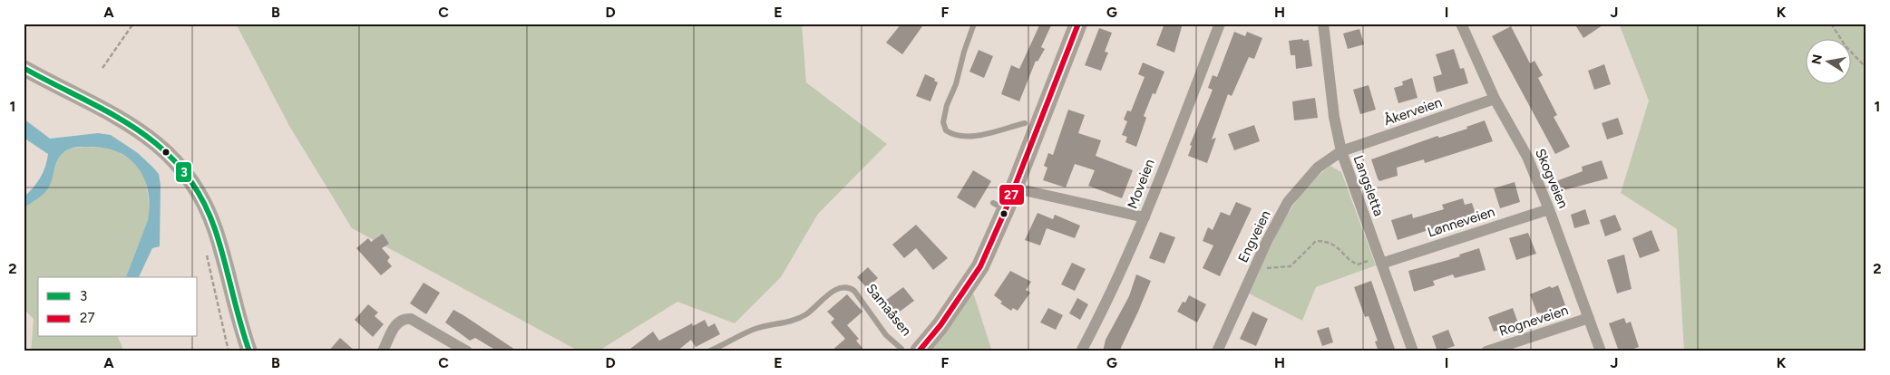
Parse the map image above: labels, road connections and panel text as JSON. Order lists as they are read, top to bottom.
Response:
{
  "streets": {
    "street": [
      "Åkerveien",
      "Skogveien",
      "Moveien",
      "Langsletta",
      "Lønneveien",
      "Engveien",
      "Rogneveien"
    ],
    "lane": ["Samaåsen"]
  },
  "crossings": [
    ["Åkerveien", "Skogveien"],
    ["Åkerveien", "Langsletta"],
    ["Åkerveien", "Engveien"],
    ["Skogveien", "Lønneveien"],
    ["Skogveien", "Rogneveien"],
    ["Langsletta", "Lønneveien"],
    ["Langsletta", "Engveien"]
  ],
  "lines": ["transit line 27", "transit line 3"],
  "legend": ["3", "27"],
  "north": "left",
  "grid": {
    "columns": [
      "A",
      "B",
      "C",
      "D",
      "E",
      "F",
      "G",
      "H",
      "I",
      "J",
      "K"
    ],
    "rows": ["1", "2"]
  }
}
